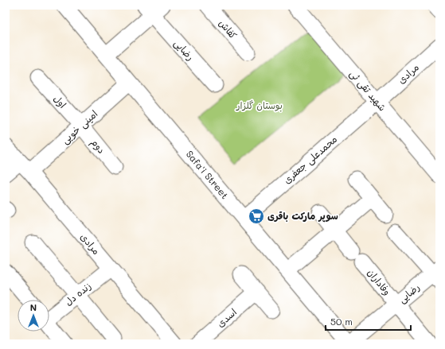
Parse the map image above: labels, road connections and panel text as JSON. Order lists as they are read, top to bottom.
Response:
{
  "streets": {
    "street": [
      "کفاش",
      "رضایی",
      "مرادی",
      "شهید تقی ئی",
      "اول",
      "امینی خویی",
      "دوم",
      "محمدعلی جعفری",
      "Safa'i Street",
      "وفاداران",
      "زنده دل",
      "اسدی"
    ]
  },
  "crossings": [
    ["رضایی", "Safa'i Street"],
    ["رضایی", "وفاداران"],
    ["مرادی", "شهید تقی ئی"],
    ["مرادی", "امینی خویی"],
    ["مرادی", "محمدعلی جعفری"],
    ["مرادی", "زنده دل"],
    ["شهید تقی ئی", "محمدعلی جعفری"],
    ["اول", "امینی خویی"],
    ["اول", "دوم"],
    ["امینی خویی", "دوم"],
    ["امینی خویی", "Safa'i Street"],
    ["محمدعلی جعفری", "Safa'i Street"]
  ],
  "parks": ["بوستان گلزار"],
  "places": {
    "supermarket": ["سوپر مارکت باقری"]
  },
  "scale_bar": "50 m",
  "north": "top"
}
